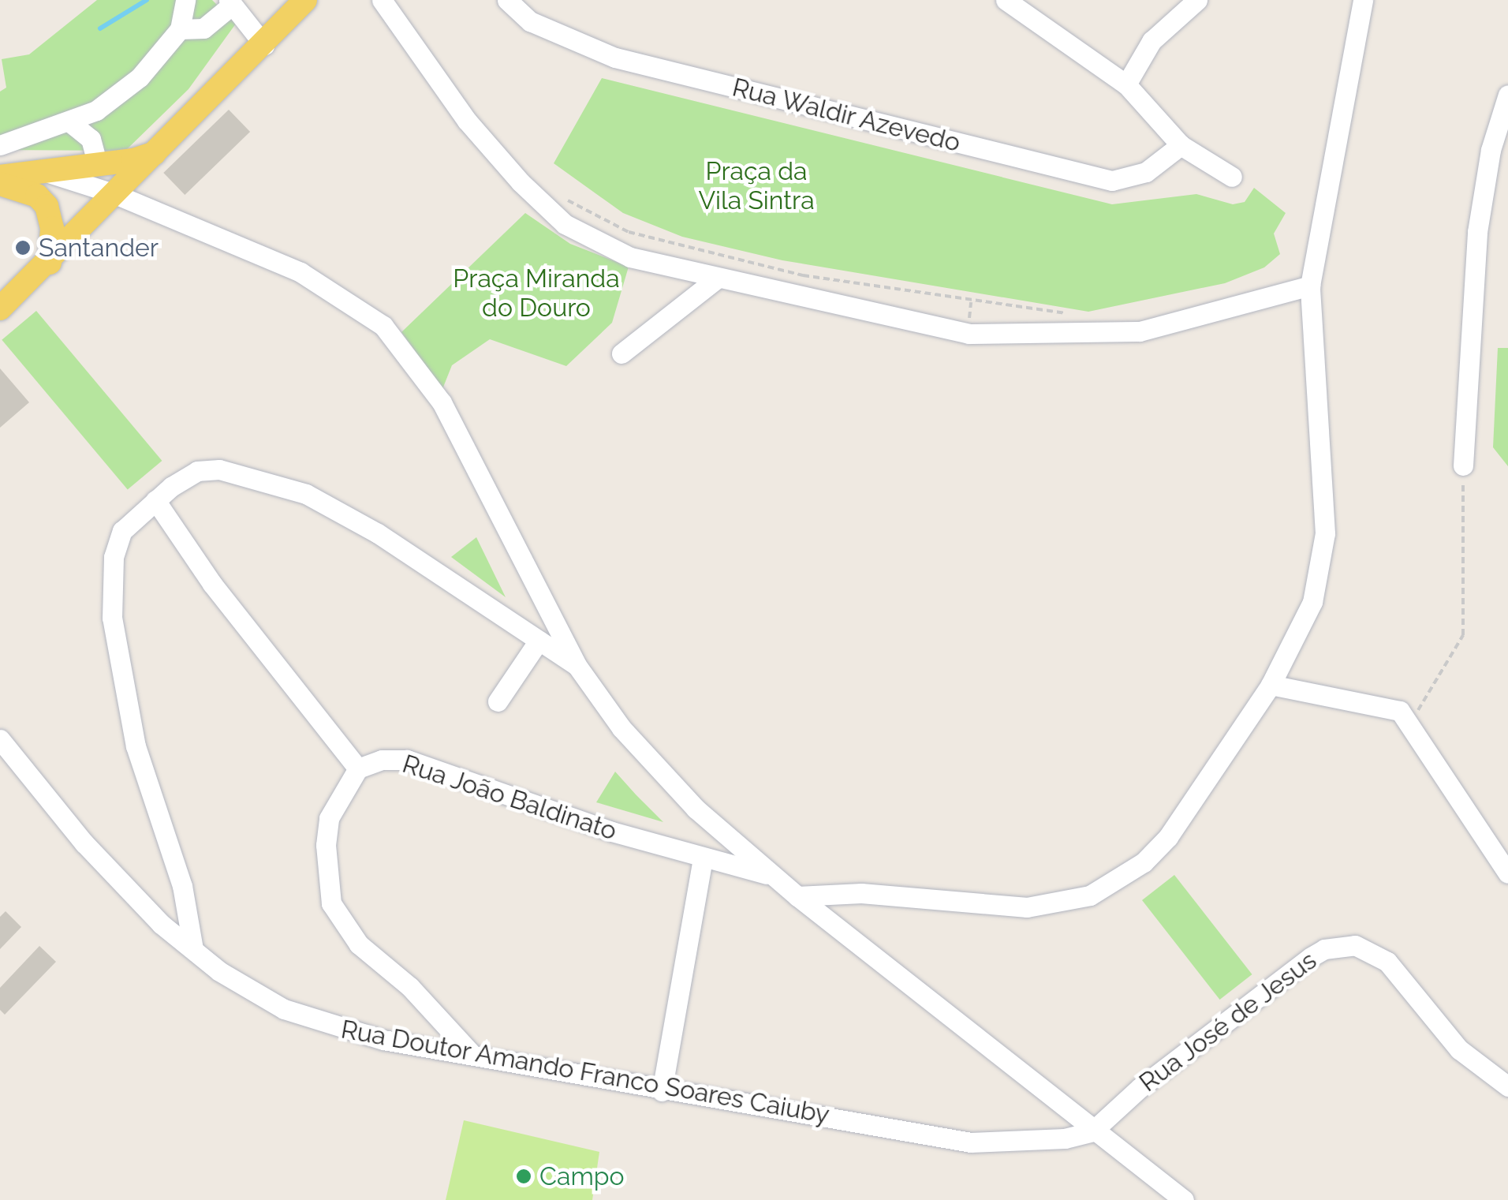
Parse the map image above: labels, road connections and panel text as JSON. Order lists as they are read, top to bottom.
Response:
{
  "streets": {
    "street": [
      "Rua Waldir Azevedo",
      "Rua João Baldinato",
      "Rua José de Jesus",
      "Rua Doutor Amando Franco Soares Caiuby"
    ]
  },
  "crossings": [
    ["Rua José de Jesus", "Rua Doutor Amando Franco Soares Caiuby"]
  ],
  "parks": ["Praça da Vila Sintra", "Praça Miranda do Douro"],
  "places": ["Santander", "Campo"]
}
